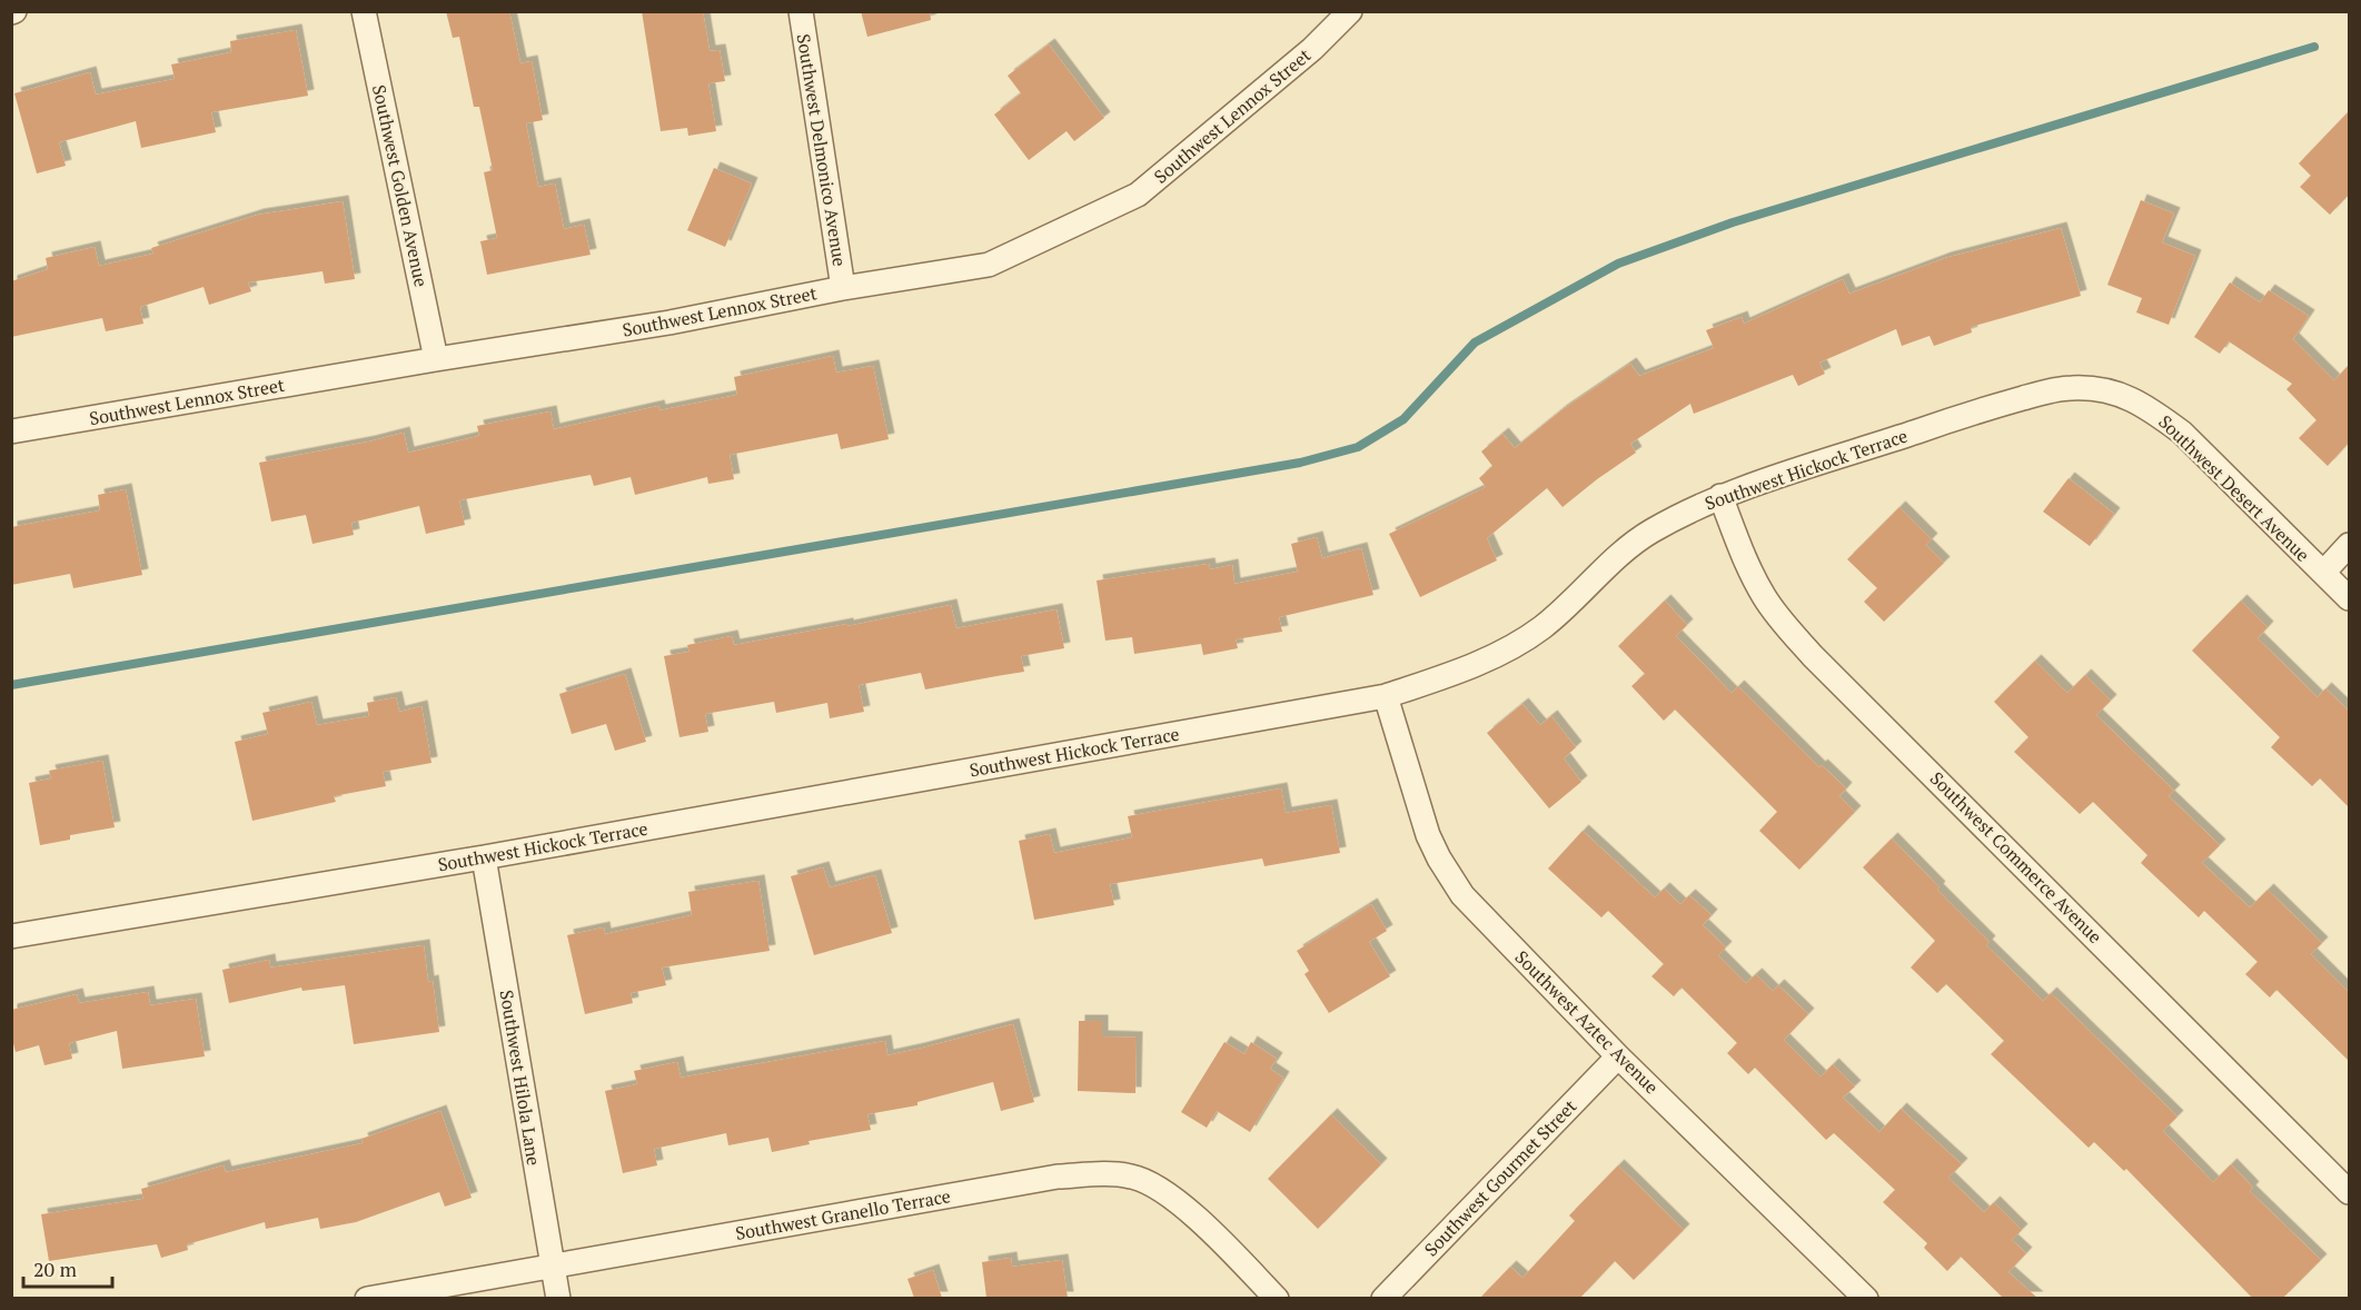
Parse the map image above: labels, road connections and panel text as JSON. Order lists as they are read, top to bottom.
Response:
{
  "streets": {
    "street": [
      "Southwest Lennox Street",
      "Southwest Delmonico Avenue",
      "Southwest Golden Avenue",
      "Southwest Hickock Terrace",
      "Southwest Desert Avenue",
      "Southwest Commerce Avenue",
      "Southwest Aztec Avenue",
      "Southwest Hilola Lane",
      "Southwest Gourmet Street",
      "Southwest Granello Terrace"
    ]
  },
  "crossings": [
    ["Southwest Lennox Street", "Southwest Delmonico Avenue"],
    ["Southwest Lennox Street", "Southwest Golden Avenue"],
    ["Southwest Hickock Terrace", "Southwest Desert Avenue"],
    ["Southwest Hickock Terrace", "Southwest Commerce Avenue"],
    ["Southwest Hickock Terrace", "Southwest Aztec Avenue"],
    ["Southwest Hickock Terrace", "Southwest Hilola Lane"],
    ["Southwest Aztec Avenue", "Southwest Gourmet Street"],
    ["Southwest Hilola Lane", "Southwest Granello Terrace"]
  ],
  "scale_bar": "20 m"
}
